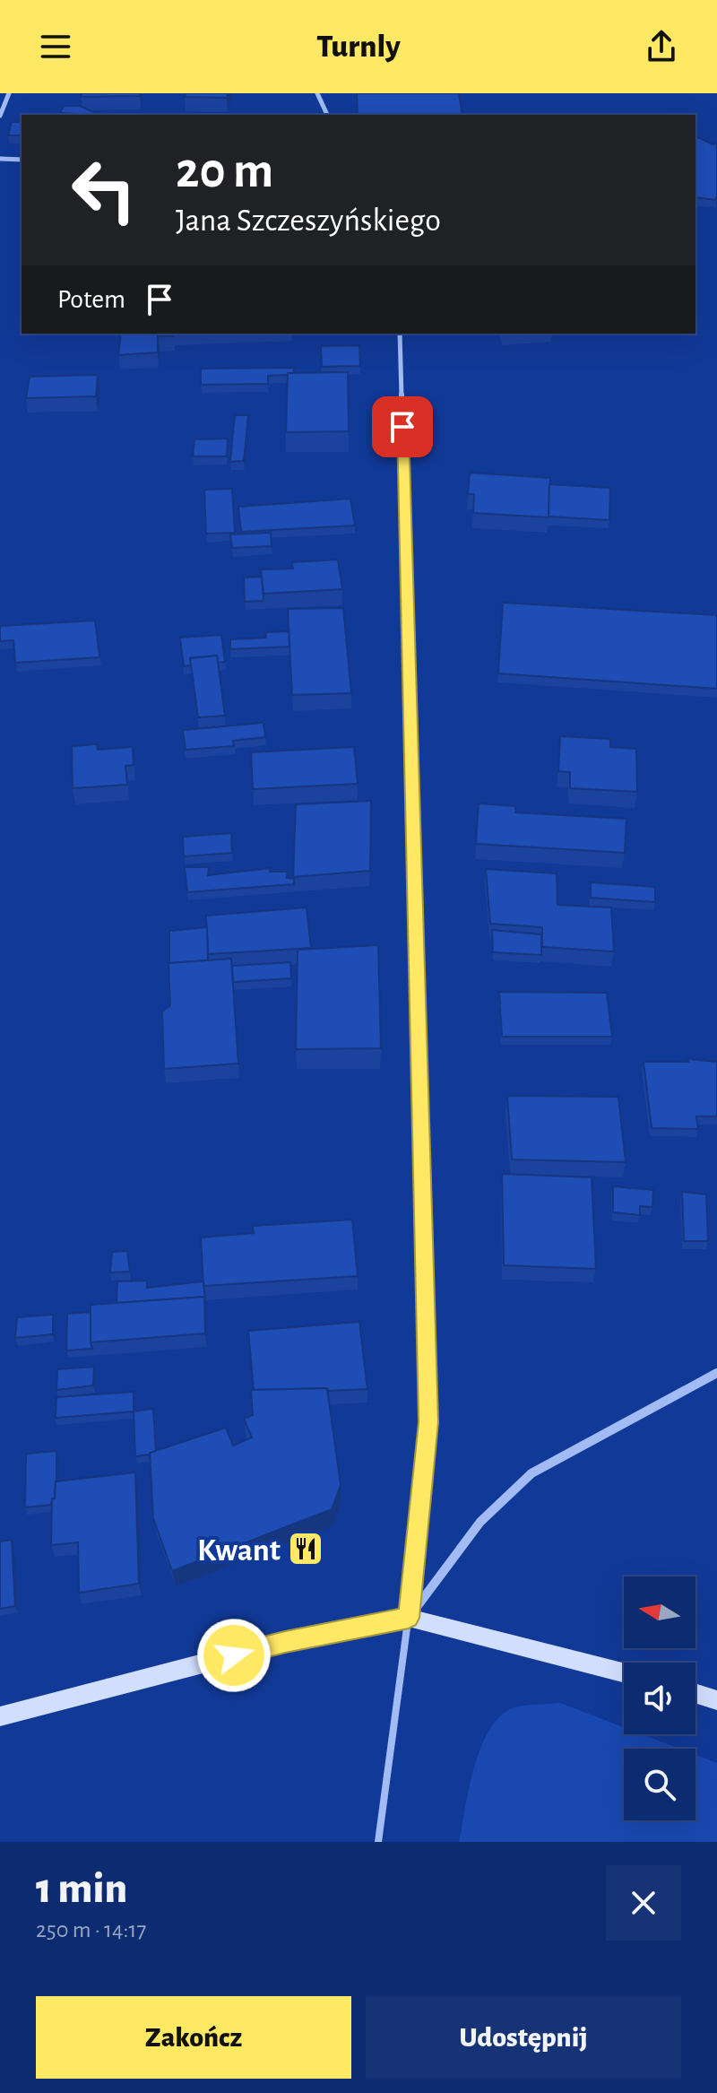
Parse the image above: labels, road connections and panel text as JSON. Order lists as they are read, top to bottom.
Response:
{
  "places": {
    "restaurant": ["Kwant"]
  },
  "north": "left",
  "page": {
    "header": "Turnly",
    "turn": ["20 m", "Jana Szczeszyńskiego"],
    "then": "Potem",
    "heading": ["1 min", "250 m · 14:17"],
    "buttons": ["Zakończ", "Udostępnij"]
  }
}
